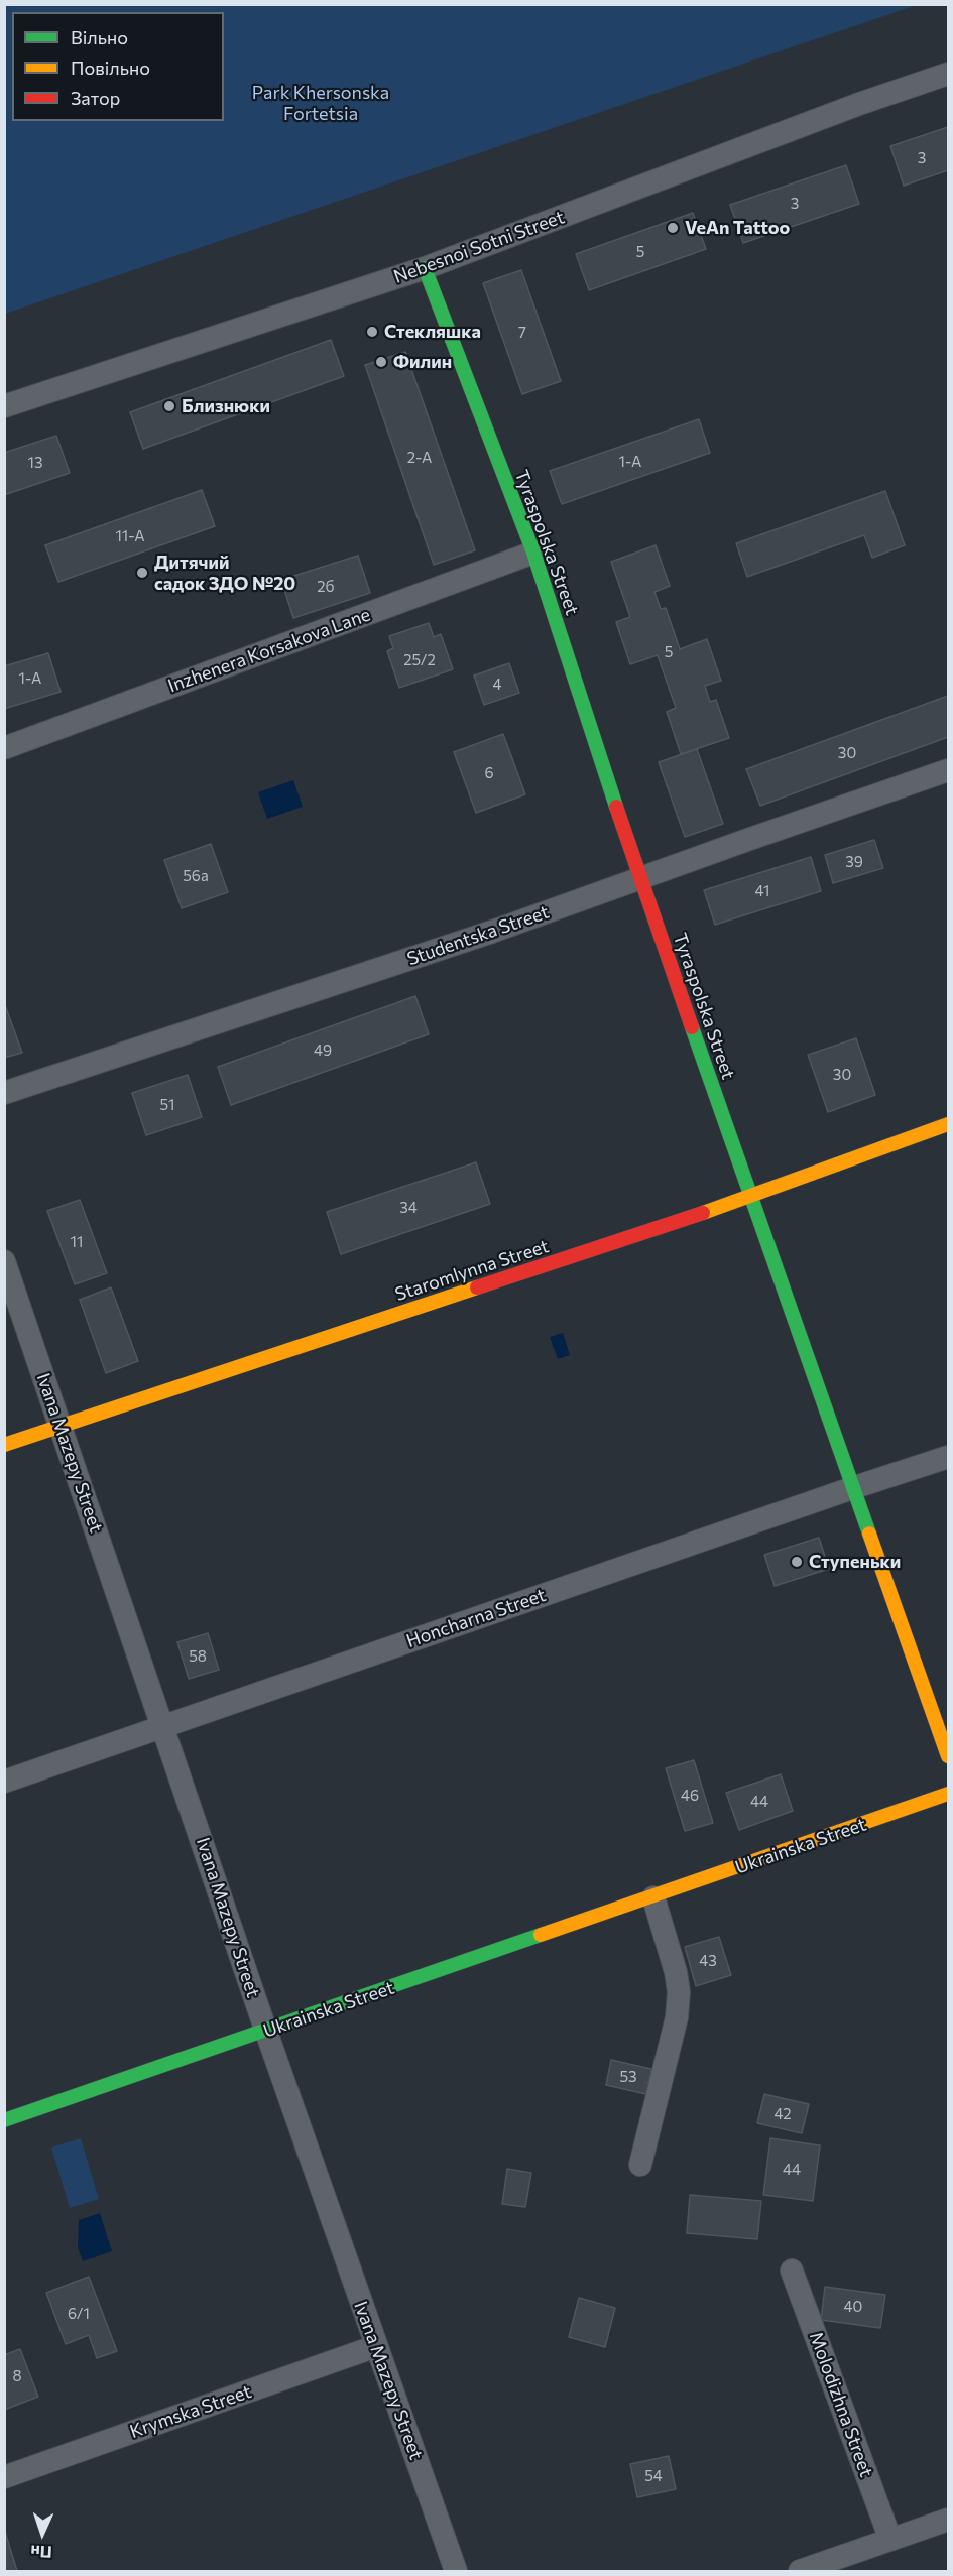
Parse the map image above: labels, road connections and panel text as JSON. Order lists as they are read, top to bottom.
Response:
{
  "streets": {
    "street": [
      "Nebesnoi Sotni Street",
      "Tyraspolska Street",
      "Inzhenera Korsakova Lane",
      "Studentska Street",
      "Staromlynna Street",
      "Ivana Mazepy Street",
      "Honcharna Street",
      "Ukrainska Street",
      "Molodizhna Street",
      "Krymska Street"
    ]
  },
  "crossings": [
    ["Nebesnoi Sotni Street", "Tyraspolska Street"],
    ["Tyraspolska Street", "Inzhenera Korsakova Lane"],
    ["Tyraspolska Street", "Studentska Street"],
    ["Tyraspolska Street", "Staromlynna Street"],
    ["Tyraspolska Street", "Honcharna Street"],
    ["Staromlynna Street", "Ivana Mazepy Street"],
    ["Ivana Mazepy Street", "Honcharna Street"],
    ["Ivana Mazepy Street", "Ukrainska Street"],
    ["Ivana Mazepy Street", "Krymska Street"]
  ],
  "parks": ["Park Khersonska Fortetsia"],
  "places": [
    "VeAn Tattoo",
    "Стекляшка",
    "Филин",
    "Близнюки",
    "Дитячий садок ЗДО №20",
    "Ступеньки"
  ],
  "house_numbers": [
    "3",
    "3",
    "5",
    "7",
    "2-А",
    "1-А",
    "13",
    "11-А",
    "2б",
    "5",
    "25/2",
    "1-А",
    "4",
    "30",
    "6",
    "39",
    "56а",
    "41",
    "49",
    "30",
    "51",
    "34",
    "11",
    "58",
    "46",
    "44",
    "43",
    "53",
    "42",
    "44",
    "40",
    "6/1",
    "8",
    "54"
  ],
  "legend": ["Вільно", "Повільно", "Затор"],
  "north": "bottom"
}
